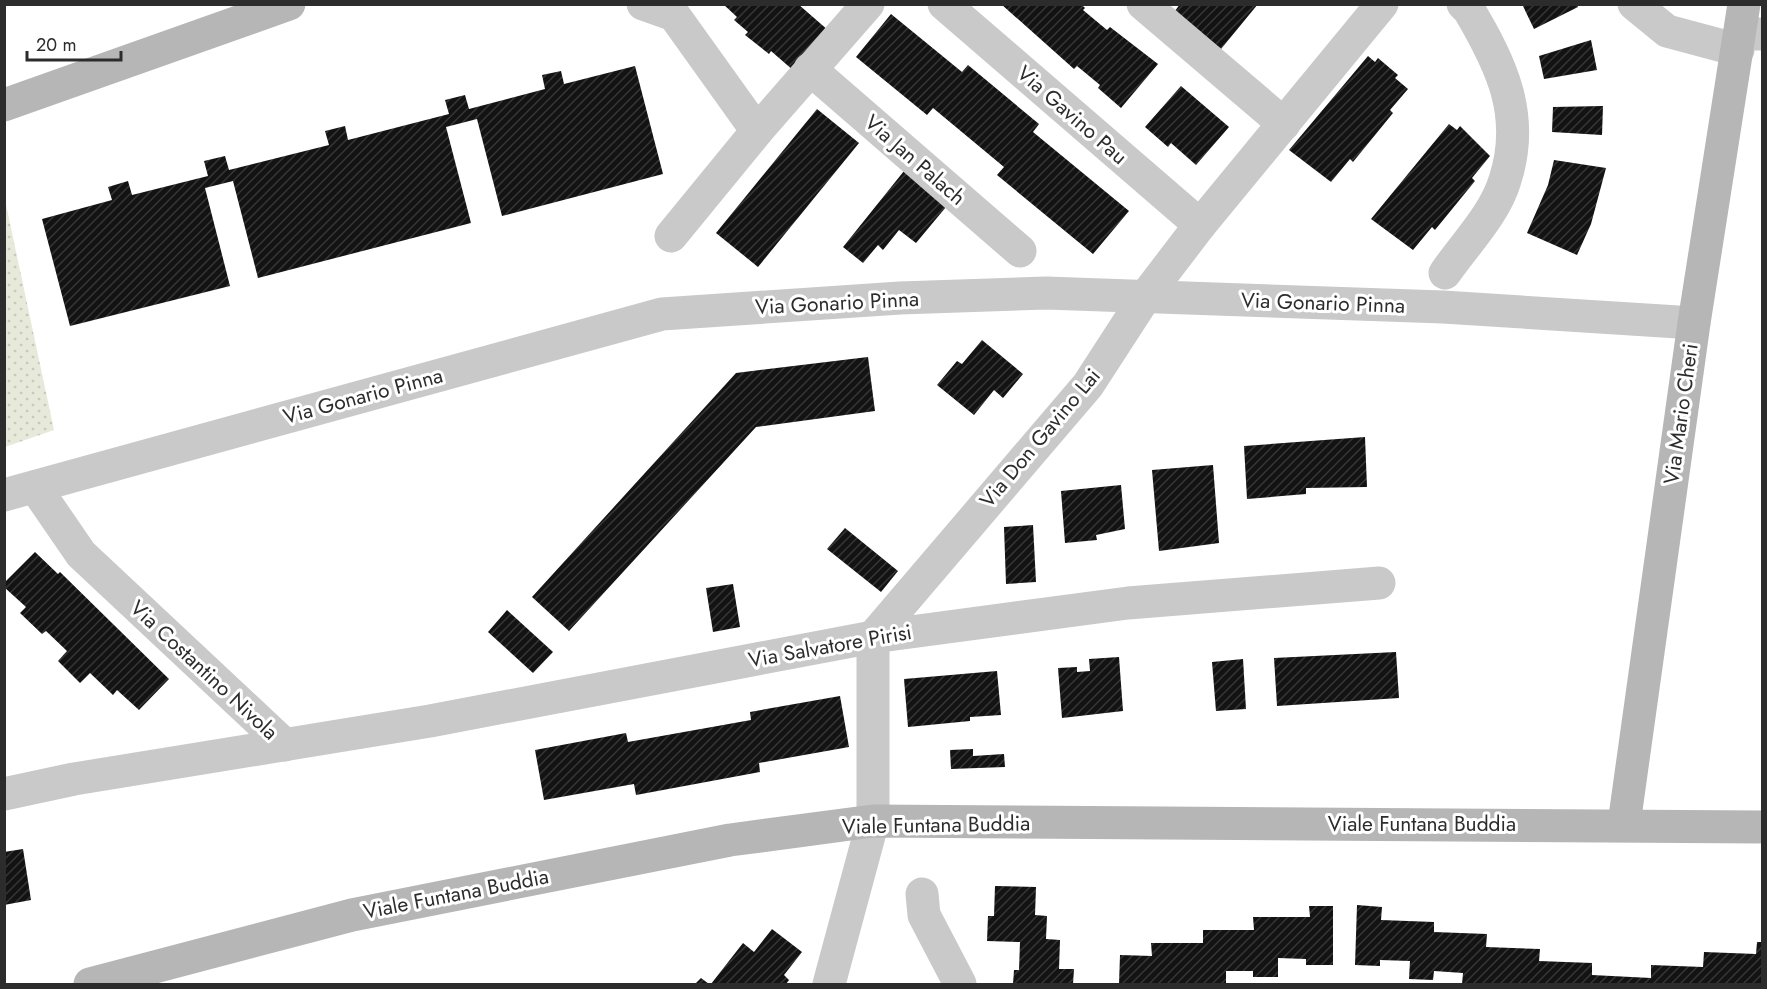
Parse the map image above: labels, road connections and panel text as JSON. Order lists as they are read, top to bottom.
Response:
{
  "streets": {
    "main road": ["Via Mario Cheri", "Viale Funtana Buddia"],
    "street": [
      "Via Gavino Pau",
      "Via Jan Palach",
      "Via Gonario Pinna",
      "Via Don Gavino Lai",
      "Via Salvatore Pirisi",
      "Via Costantino Nivola"
    ]
  },
  "crossings": [
    ["Via Gavino Pau", "Via Don Gavino Lai"],
    ["Via Gonario Pinna", "Via Mario Cheri"],
    ["Via Gonario Pinna", "Via Don Gavino Lai"],
    ["Via Gonario Pinna", "Via Costantino Nivola"],
    ["Via Mario Cheri", "Viale Funtana Buddia"],
    ["Via Don Gavino Lai", "Via Salvatore Pirisi"],
    ["Via Salvatore Pirisi", "Via Costantino Nivola"]
  ],
  "scale_bar": "20 m"
}
